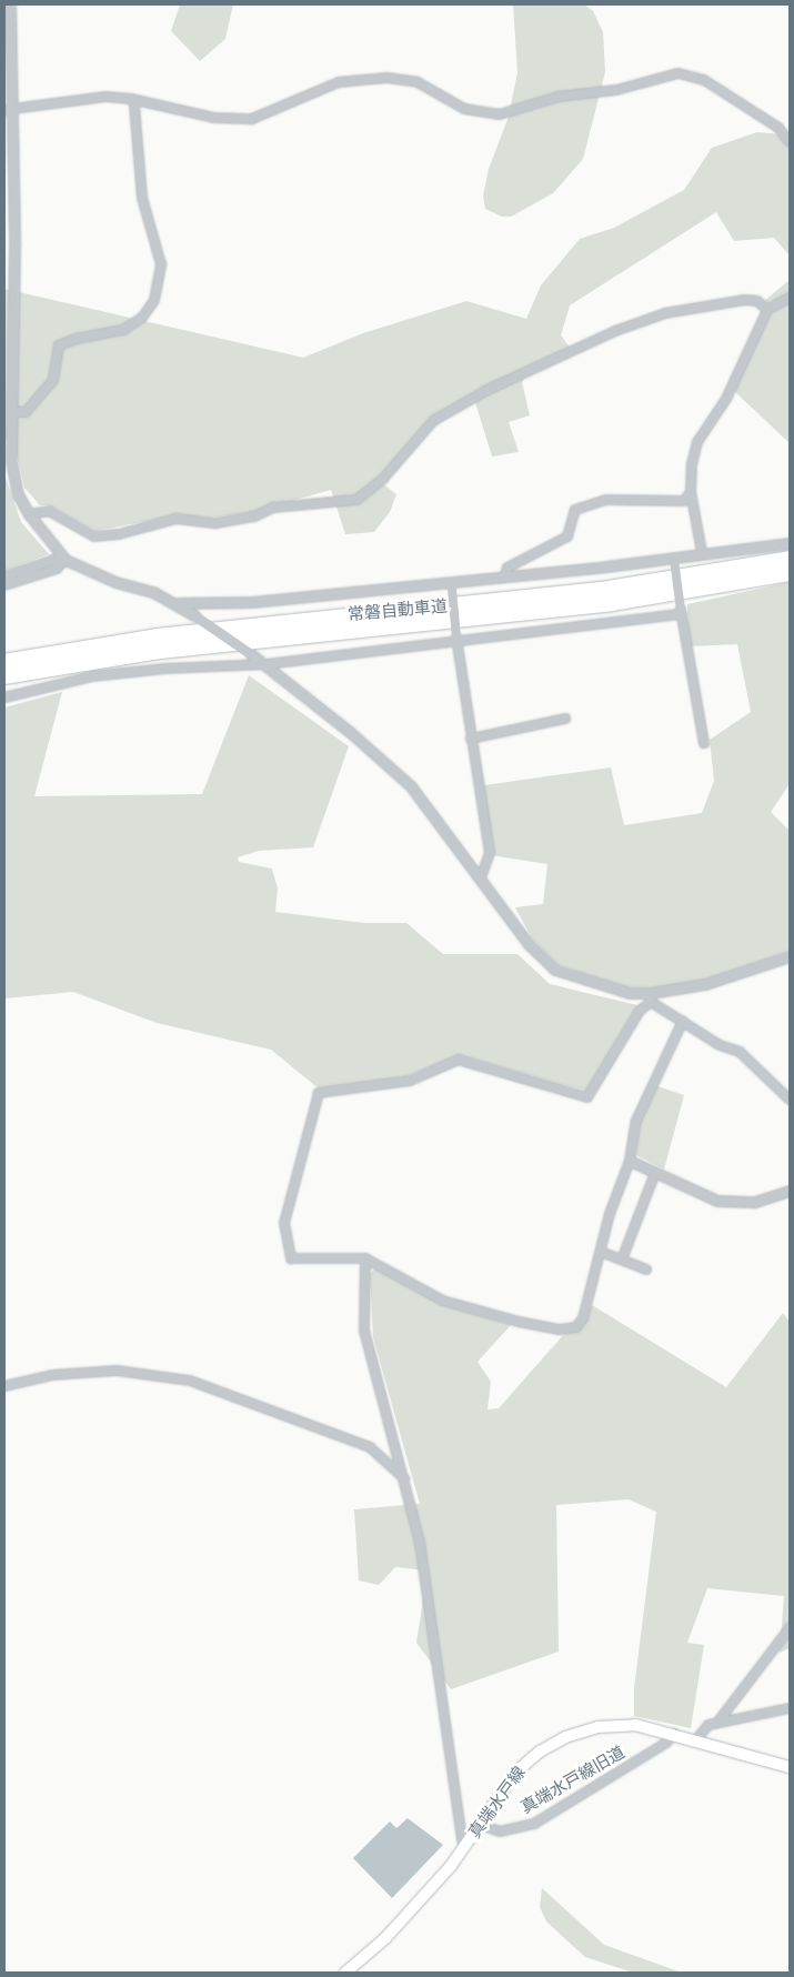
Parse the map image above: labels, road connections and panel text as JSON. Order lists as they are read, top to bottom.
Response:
{
  "streets": {
    "highway": ["常磐自動車道"],
    "main road": ["真端水戸線"],
    "street": ["真端水戸線旧道"]
  },
  "crossings": [
    ["真端水戸線旧道", "真端水戸線"]
  ]
}
